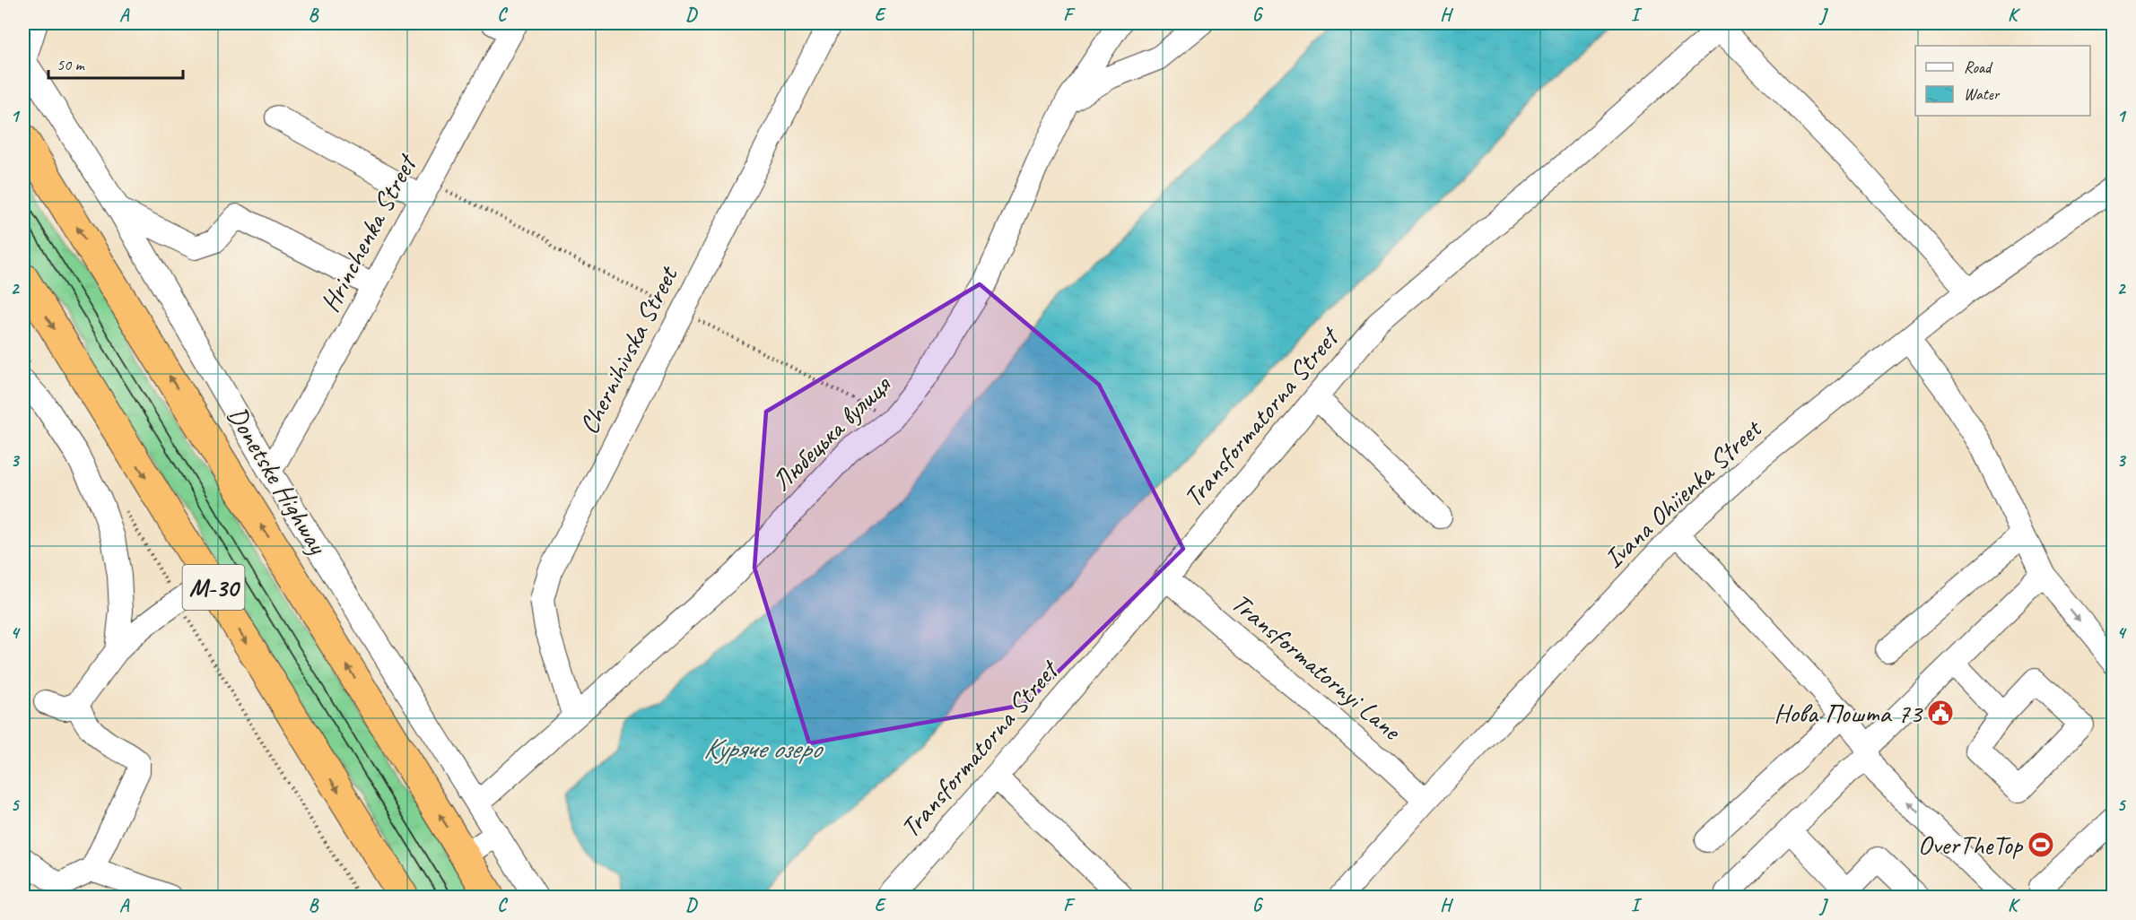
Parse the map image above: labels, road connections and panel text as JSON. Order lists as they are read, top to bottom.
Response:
{
  "streets": {
    "highway": ["Donetske Highway", "М-30"],
    "street": [
      "Hrinchenka Street",
      "Chernihivska Street",
      "Transformatorna Street",
      "Любецька вулиця",
      "Ivana Ohiienka Street",
      "Transformatornyi Lane"
    ]
  },
  "crossings": [
    ["Hrinchenka Street", "Donetske Highway"],
    ["Chernihivska Street", "Любецька вулиця"],
    ["Transformatorna Street", "Transformatornyi Lane"],
    ["Любецька вулиця", "Donetske Highway"],
    ["Ivana Ohiienka Street", "Transformatornyi Lane"]
  ],
  "water": ["Куряче озеро"],
  "places": {
    "public building": ["Нова Пошта 73"],
    "sports": ["OverTheTop"]
  },
  "legend": ["Road", "Water"],
  "scale_bar": "50 m",
  "grid": {
    "columns": [
      "A",
      "B",
      "C",
      "D",
      "E",
      "F",
      "G",
      "H",
      "I",
      "J",
      "K"
    ],
    "rows": [
      "1",
      "2",
      "3",
      "4",
      "5"
    ]
  }
}
